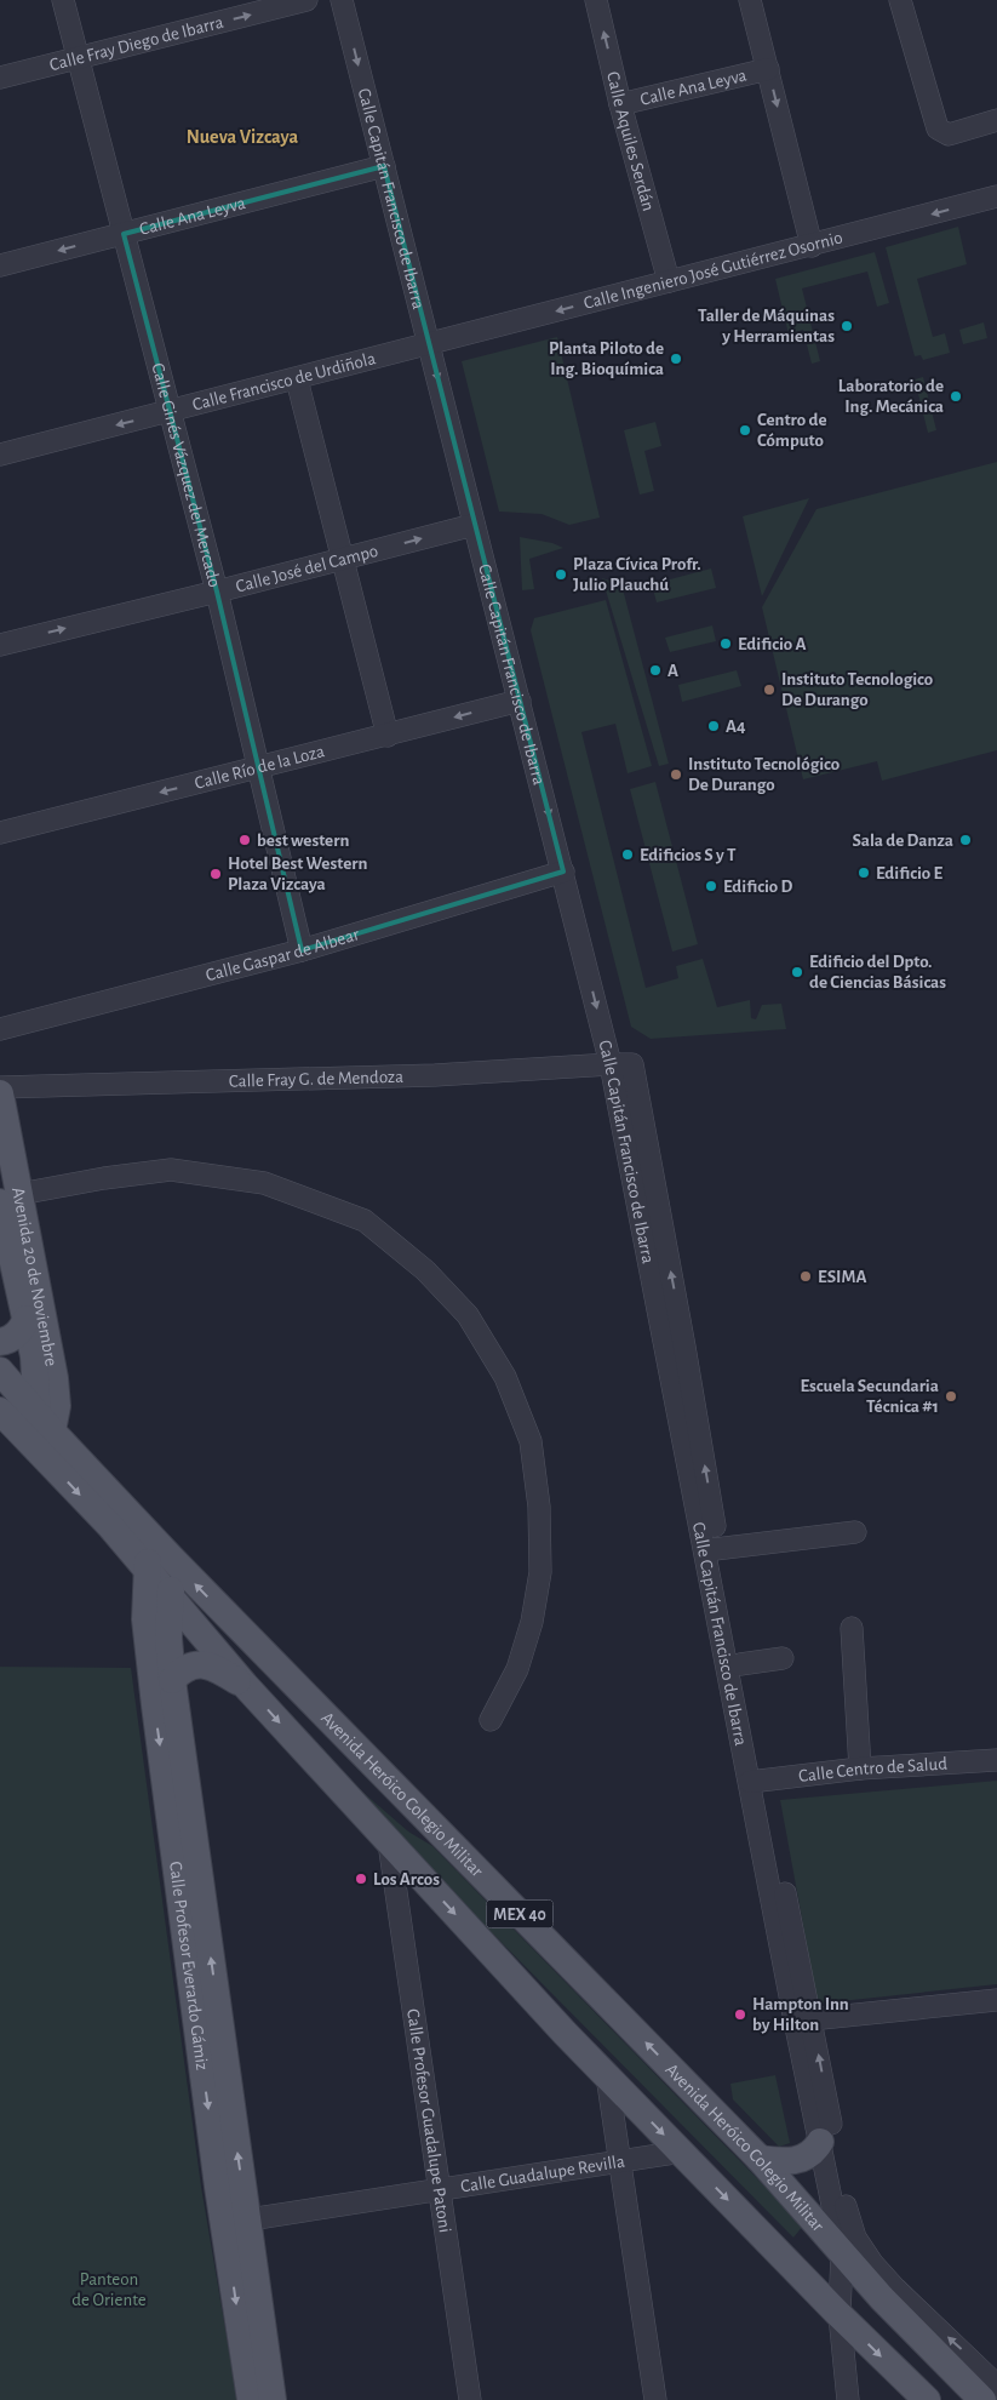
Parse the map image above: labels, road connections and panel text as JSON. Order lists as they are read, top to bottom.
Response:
{
  "streets": {
    "main road": [
      "Avenida 20 de Noviembre",
      "Avenida Heróico Colegio Militar",
      "MEX 40",
      "Calle Profesor Everardo Gámiz"
    ],
    "street": [
      "Calle Fray Diego de Ibarra",
      "Calle Ana Leyva",
      "Calle Aquiles Serdán",
      "Calle Capitán Francisco de Ibarra",
      "Calle Ingeniero José Gutiérrez Osornio",
      "Calle Francisco de Urdiñola",
      "Calle Ginés Vázquez del Mercado",
      "Calle José del Campo",
      "Calle Río de la Loza",
      "Calle Gaspar de Albear",
      "Calle Fray G. de Mendoza",
      "Calle Centro de Salud",
      "Calle Profesor Guadalupe Patoni",
      "Calle Guadalupe Revilla"
    ]
  },
  "crossings": [
    ["Calle Fray Diego de Ibarra", "Calle Ginés Vázquez del Mercado"],
    ["Calle Ana Leyva", "Calle Aquiles Serdán"],
    ["Calle Ana Leyva", "Calle Capitán Francisco de Ibarra"],
    ["Calle Ana Leyva", "Calle Ginés Vázquez del Mercado"],
    ["Calle Aquiles Serdán", "Calle Ingeniero José Gutiérrez Osornio"],
    ["Calle Capitán Francisco de Ibarra", "Calle Ingeniero José Gutiérrez Osornio"],
    ["Calle Capitán Francisco de Ibarra", "Calle Francisco de Urdiñola"],
    ["Calle Capitán Francisco de Ibarra", "Calle José del Campo"],
    ["Calle Capitán Francisco de Ibarra", "Calle Río de la Loza"],
    ["Calle Capitán Francisco de Ibarra", "Calle Gaspar de Albear"],
    ["Calle Capitán Francisco de Ibarra", "Calle Fray G. de Mendoza"],
    ["Calle Capitán Francisco de Ibarra", "Calle Centro de Salud"],
    ["Calle Ingeniero José Gutiérrez Osornio", "Calle Francisco de Urdiñola"],
    ["Calle Francisco de Urdiñola", "Calle Ginés Vázquez del Mercado"],
    ["Calle Ginés Vázquez del Mercado", "Calle José del Campo"],
    ["Calle Ginés Vázquez del Mercado", "Calle Río de la Loza"],
    ["Calle Ginés Vázquez del Mercado", "Calle Gaspar de Albear"],
    ["Avenida 20 de Noviembre", "Avenida Heróico Colegio Militar"],
    ["Avenida Heróico Colegio Militar", "Calle Profesor Everardo Gámiz"],
    ["Avenida Heróico Colegio Militar", "Calle Profesor Guadalupe Patoni"],
    ["Avenida Heróico Colegio Militar", "Calle Guadalupe Revilla"],
    ["Calle Profesor Everardo Gámiz", "Calle Guadalupe Revilla"],
    ["Calle Profesor Guadalupe Patoni", "Calle Guadalupe Revilla"]
  ],
  "one_way": [
    "Calle Fray Diego de Ibarra",
    "Calle Capitán Francisco de Ibarra",
    "Calle Ingeniero José Gutiérrez Osornio",
    "Calle Francisco de Urdiñola",
    "Calle José del Campo",
    "Calle Río de la Loza",
    "Calle Fray G. de Mendoza"
  ],
  "districts": ["Nueva Vizcaya"],
  "parks": ["Panteon de Oriente"],
  "places": [
    "Taller de Máquinas y Herramientas",
    "Planta Piloto de Ing. Bioquímica",
    "Laboratorio de Ing. Mecánica",
    "Centro de Cómputo",
    "Plaza Cívica Profr. Julio Plauchú",
    "Edificio A",
    "A",
    "Instituto Tecnologico De Durango",
    "A4",
    "Instituto Tecnológico De Durango",
    "best western",
    "Sala de Danza",
    "Edificios S y T",
    "Edificio E",
    "Hotel Best Western Plaza Vizcaya",
    "Edificio D",
    "Edificio del Dpto. de Ciencias Básicas",
    "ESIMA",
    "Escuela Secundaria Técnica #1",
    "Los Arcos",
    "Hampton Inn by Hilton"
  ]
}
